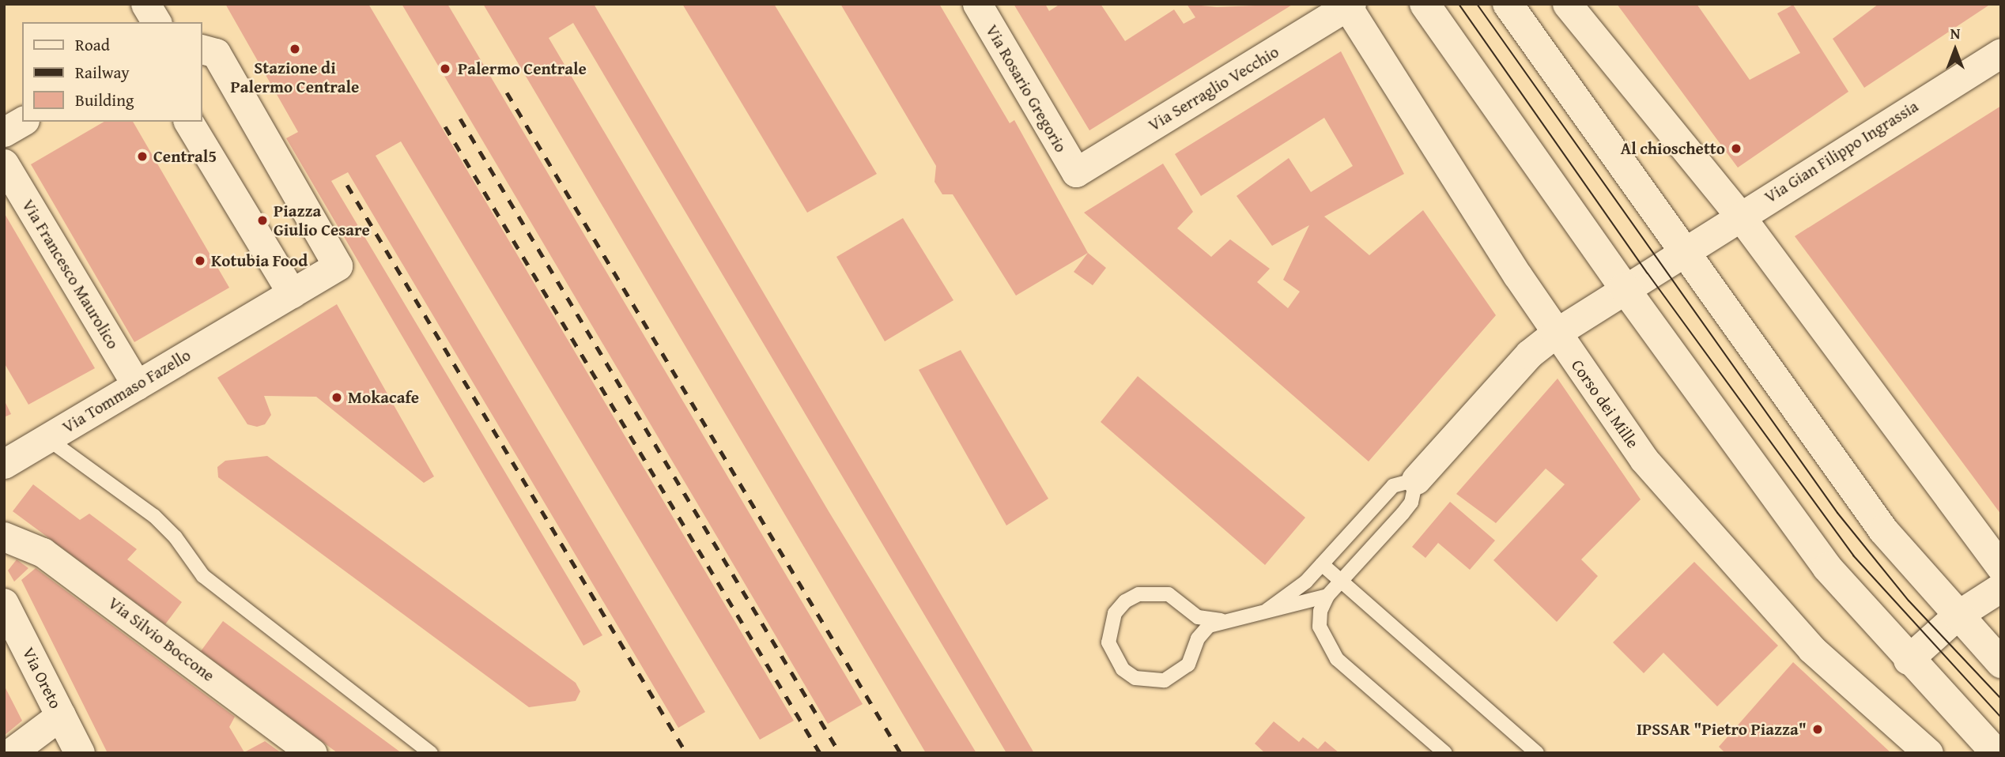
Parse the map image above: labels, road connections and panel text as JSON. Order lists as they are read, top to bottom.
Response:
{
  "streets": {
    "street": [
      "Via Rosario Gregorio",
      "Via Serraglio Vecchio",
      "Via Gian Filippo Ingrassia",
      "Via Francesco Maurolico",
      "Via Tommaso Fazello",
      "Corso dei Mille",
      "Via Silvio Boccone",
      "Via Oreto"
    ]
  },
  "crossings": [
    ["Via Rosario Gregorio", "Via Serraglio Vecchio"],
    ["Via Serraglio Vecchio", "Corso dei Mille"],
    ["Via Gian Filippo Ingrassia", "Corso dei Mille"],
    ["Via Francesco Maurolico", "Via Tommaso Fazello"]
  ],
  "places": [
    "Stazione di Palermo Centrale",
    "Palermo Centrale",
    "Al chioschetto",
    "Central5",
    "Piazza Giulio Cesare",
    "Kotubia Food",
    "Mokacafe",
    "IPSSAR \"Pietro Piazza\""
  ],
  "legend": ["Road", "Railway", "Building"],
  "north": "top"
}
